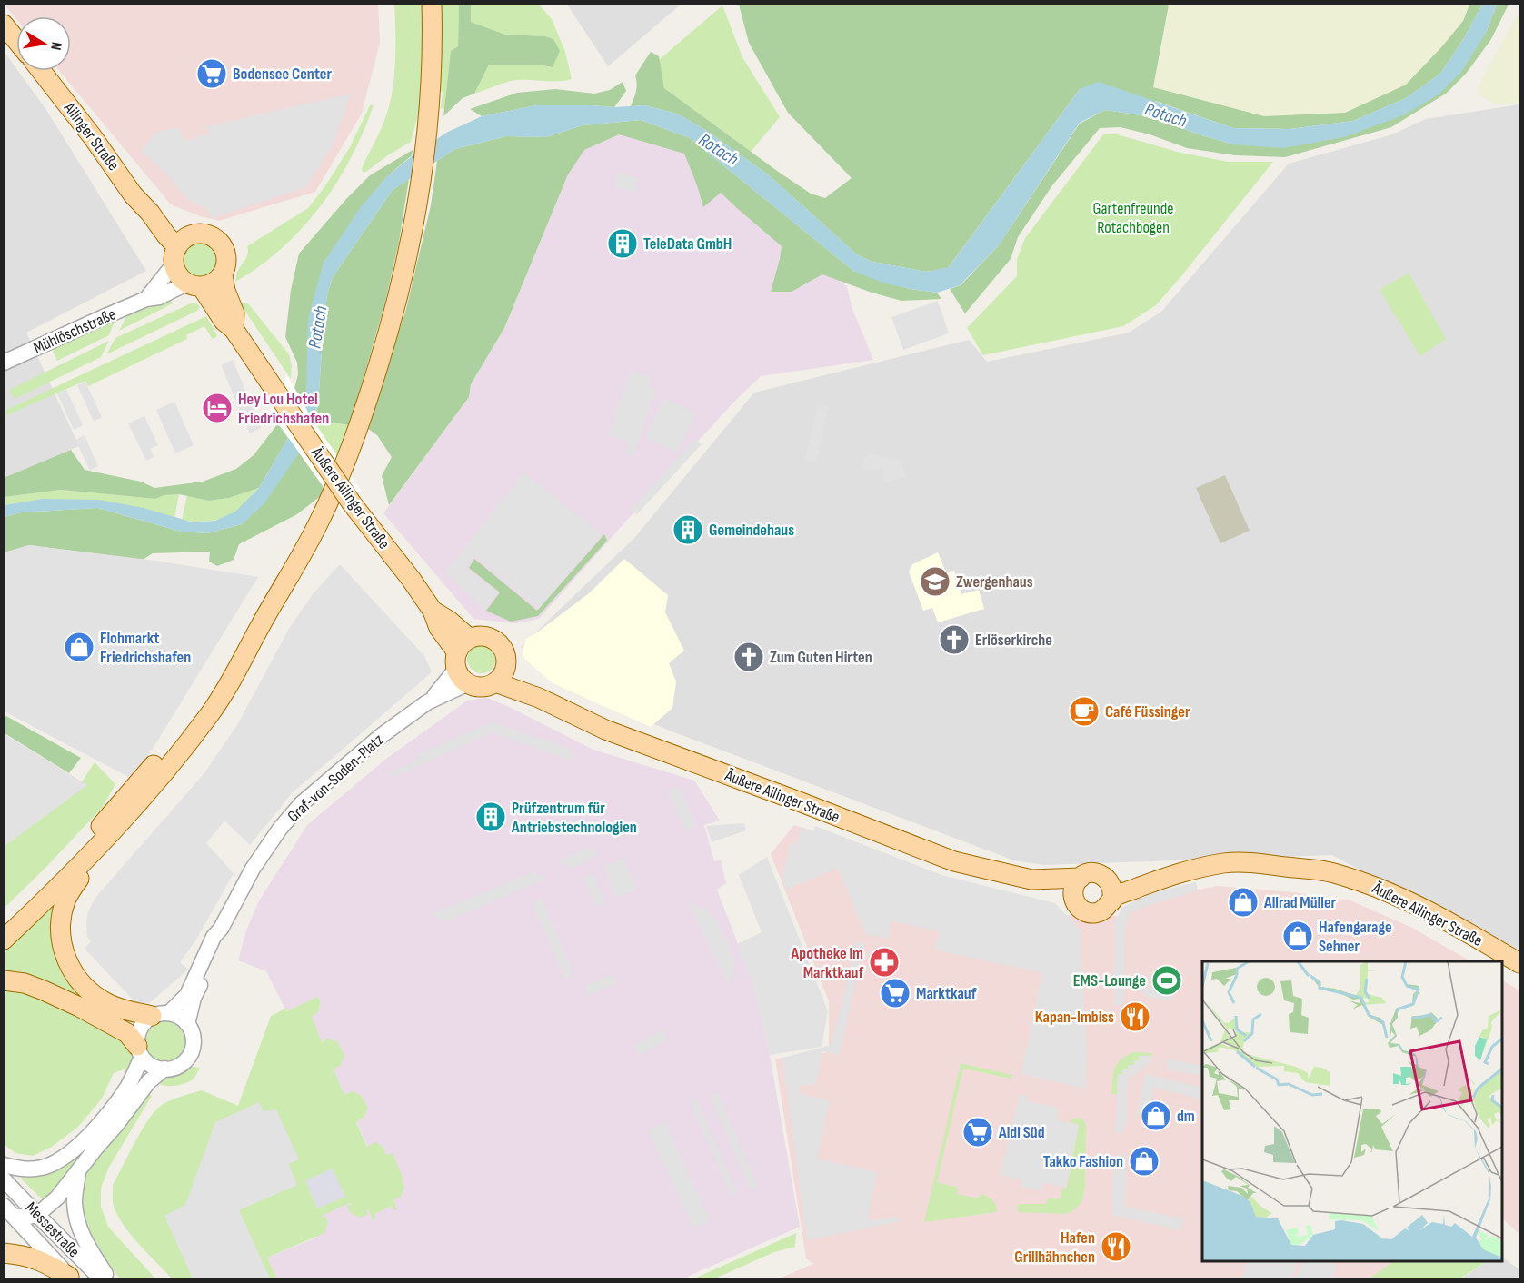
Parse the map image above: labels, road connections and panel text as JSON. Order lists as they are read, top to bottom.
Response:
{
  "streets": {
    "main road": ["Ailinger Straße", "Äußere Ailinger Straße"],
    "street": ["Mühlöschstraße", "Graf-von-Soden-Platz", "Messestraße"]
  },
  "crossings": [
    ["Ailinger Straße", "Mühlöschstraße"],
    ["Ailinger Straße", "Äußere Ailinger Straße"],
    ["Mühlöschstraße", "Äußere Ailinger Straße"],
    ["Äußere Ailinger Straße", "Graf-von-Soden-Platz"],
    ["Graf-von-Soden-Platz", "Messestraße"]
  ],
  "water": ["Rotach"],
  "parks": ["Gartenfreunde Rotachbogen"],
  "places": {
    "supermarket": ["Bodensee Center", "Marktkauf", "Aldi Süd"],
    "building": ["TeleData GmbH", "Gemeindehaus", "Prüfzentrum für Antriebstechnologien"],
    "hotel": ["Hey Lou Hotel Friedrichshafen"],
    "school or university": ["Zwergenhaus"],
    "church": ["Erlöserkirche", "Zum Guten Hirten"],
    "shop": [
      "Flohmarkt Friedrichshafen",
      "Allrad Müller",
      "Hafengarage Sehner",
      "dm",
      "Takko Fashion"
    ],
    "cafe": ["Café Füssinger"],
    "pharmacy": ["Apotheke im Marktkauf"],
    "sports": ["EMS-Lounge"],
    "restaurant": ["Kapan-Imbiss", "Hafen Grillhähnchen"]
  },
  "north": "right"
}
